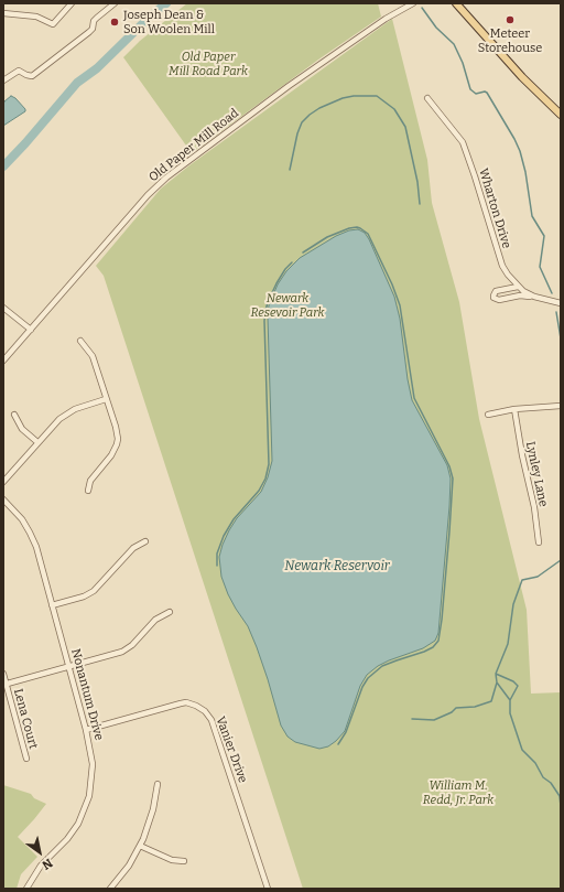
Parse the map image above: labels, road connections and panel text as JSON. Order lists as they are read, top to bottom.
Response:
{
  "streets": {
    "street": [
      "Old Paper Mill Road",
      "Wharton Drive",
      "Lynley Lane",
      "Nonantum Drive",
      "Lena Court",
      "Vanier Drive"
    ]
  },
  "crossings": [
    ["Nonantum Drive", "Vanier Drive"]
  ],
  "water": ["Newark Reservoir"],
  "parks": ["Old Paper Mill Road Park", "Newark Resevoir Park", "William M. Redd, Jr. Park"],
  "places": ["Meteer Storehouse", "Joseph Dean & Son Woolen Mill"],
  "north": "bottom right"
}
